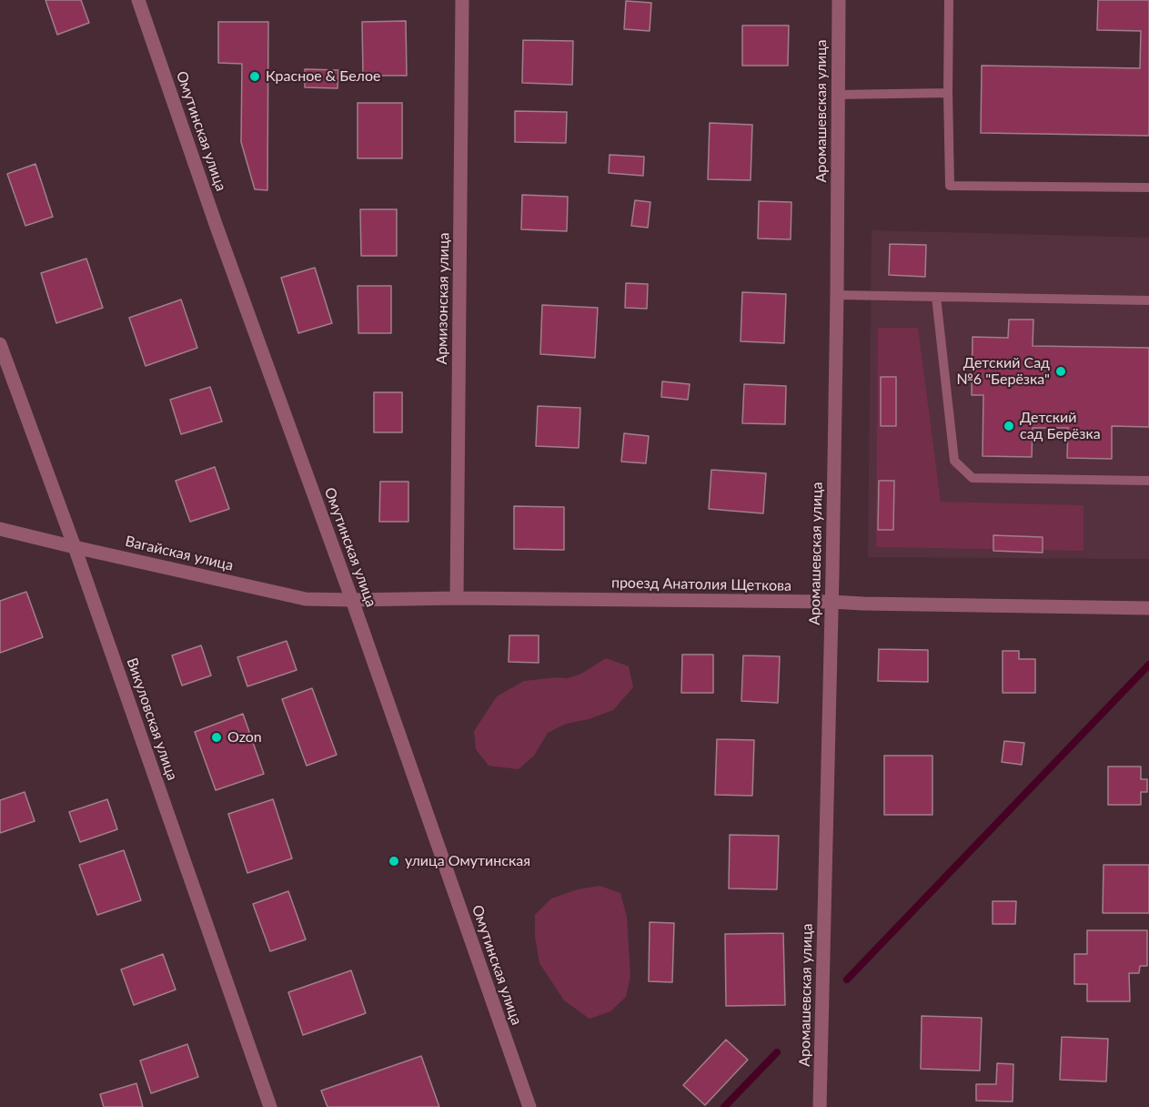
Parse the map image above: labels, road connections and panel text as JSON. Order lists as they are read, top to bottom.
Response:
{
  "streets": {
    "street": [
      "Аромашевская улица",
      "Омутинская улица",
      "Армизонская улица",
      "Вагайская улица",
      "проезд Анатолия Щеткова",
      "Викуловская улица"
    ]
  },
  "crossings": [
    ["Аромашевская улица", "проезд Анатолия Щеткова"],
    ["Омутинская улица", "Вагайская улица"],
    ["Омутинская улица", "проезд Анатолия Щеткова"],
    ["Армизонская улица", "проезд Анатолия Щеткова"],
    ["Вагайская улица", "проезд Анатолия Щеткова"],
    ["Вагайская улица", "Викуловская улица"]
  ],
  "places": [
    "Красное & Белое",
    "Детский Сад №6 \"Берёзка\"",
    "Детский сад Берёзка",
    "Ozon",
    "улица Омутинская"
  ]
}
